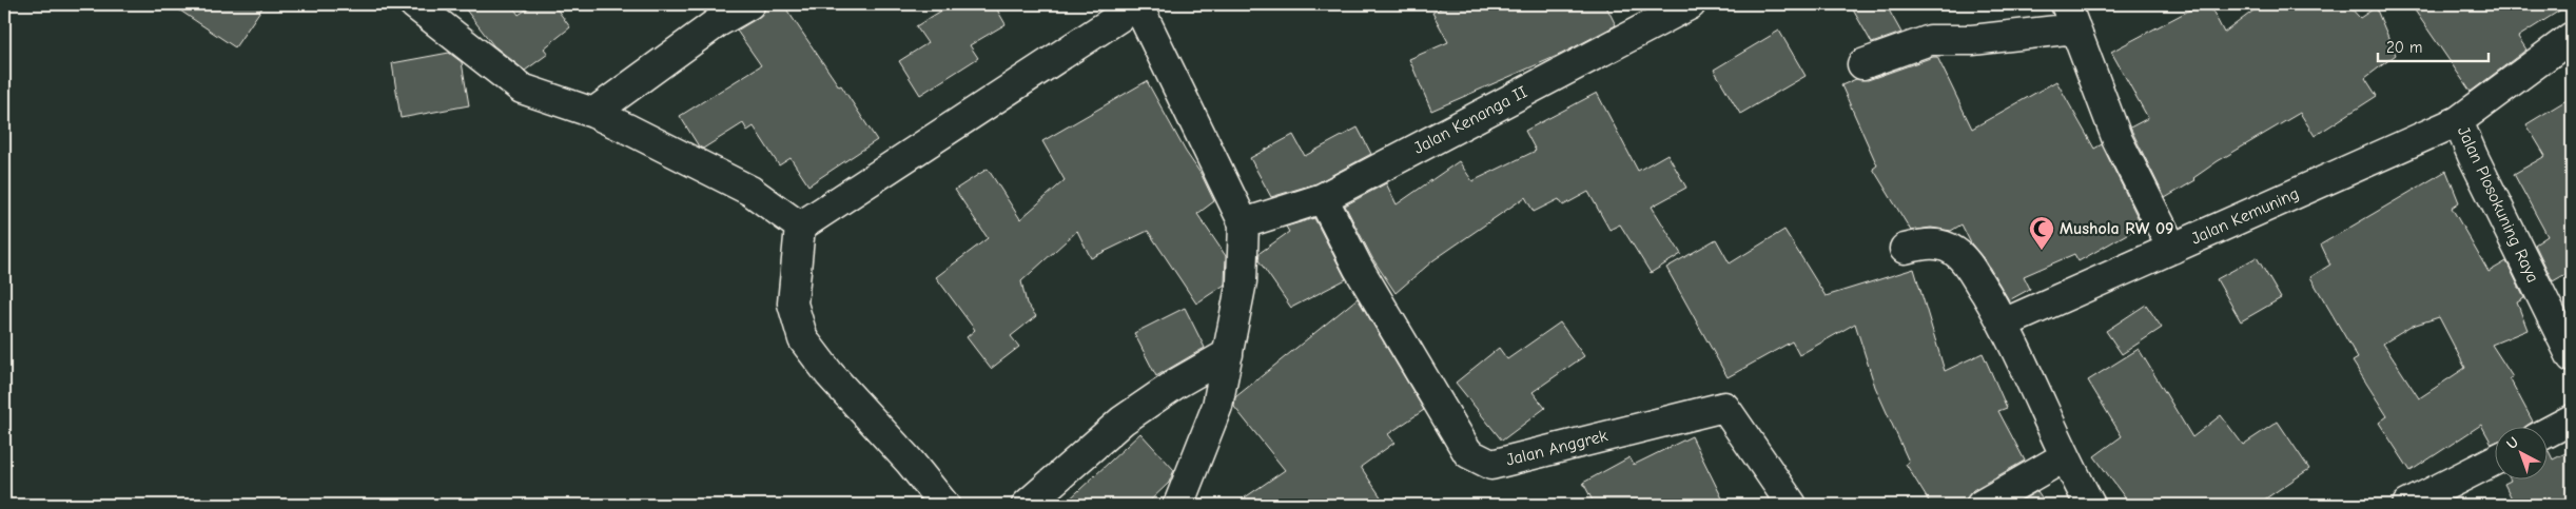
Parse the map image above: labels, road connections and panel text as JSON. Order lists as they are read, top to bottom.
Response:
{
  "streets": {
    "street": [
      "Jalan Kenanga II",
      "Jalan Plosokuning Raya",
      "Jalan Kemuning",
      "Jalan Anggrek"
    ]
  },
  "crossings": [
    ["Jalan Kenanga II", "Jalan Anggrek"],
    ["Jalan Plosokuning Raya", "Jalan Kemuning"]
  ],
  "places": {
    "mosque": ["Mushola RW 09"]
  },
  "scale_bar": "20 m",
  "north": "top left"
}
